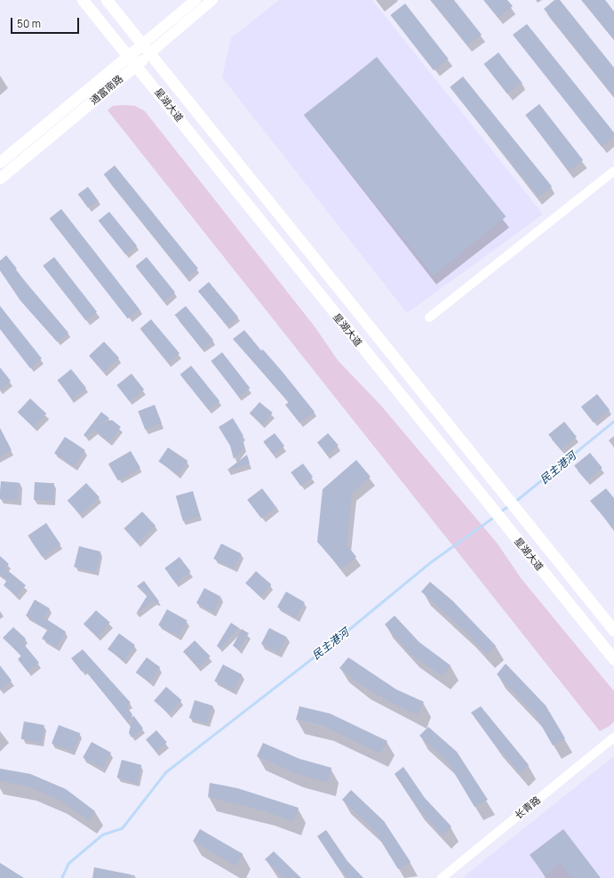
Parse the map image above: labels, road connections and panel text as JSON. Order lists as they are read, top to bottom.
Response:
{
  "streets": {
    "main road": ["通富南路", "星湖大道"],
    "street": ["长青路"]
  },
  "crossings": [
    ["通富南路", "星湖大道"]
  ],
  "water": ["民主港河"],
  "scale_bar": "50 m"
}
